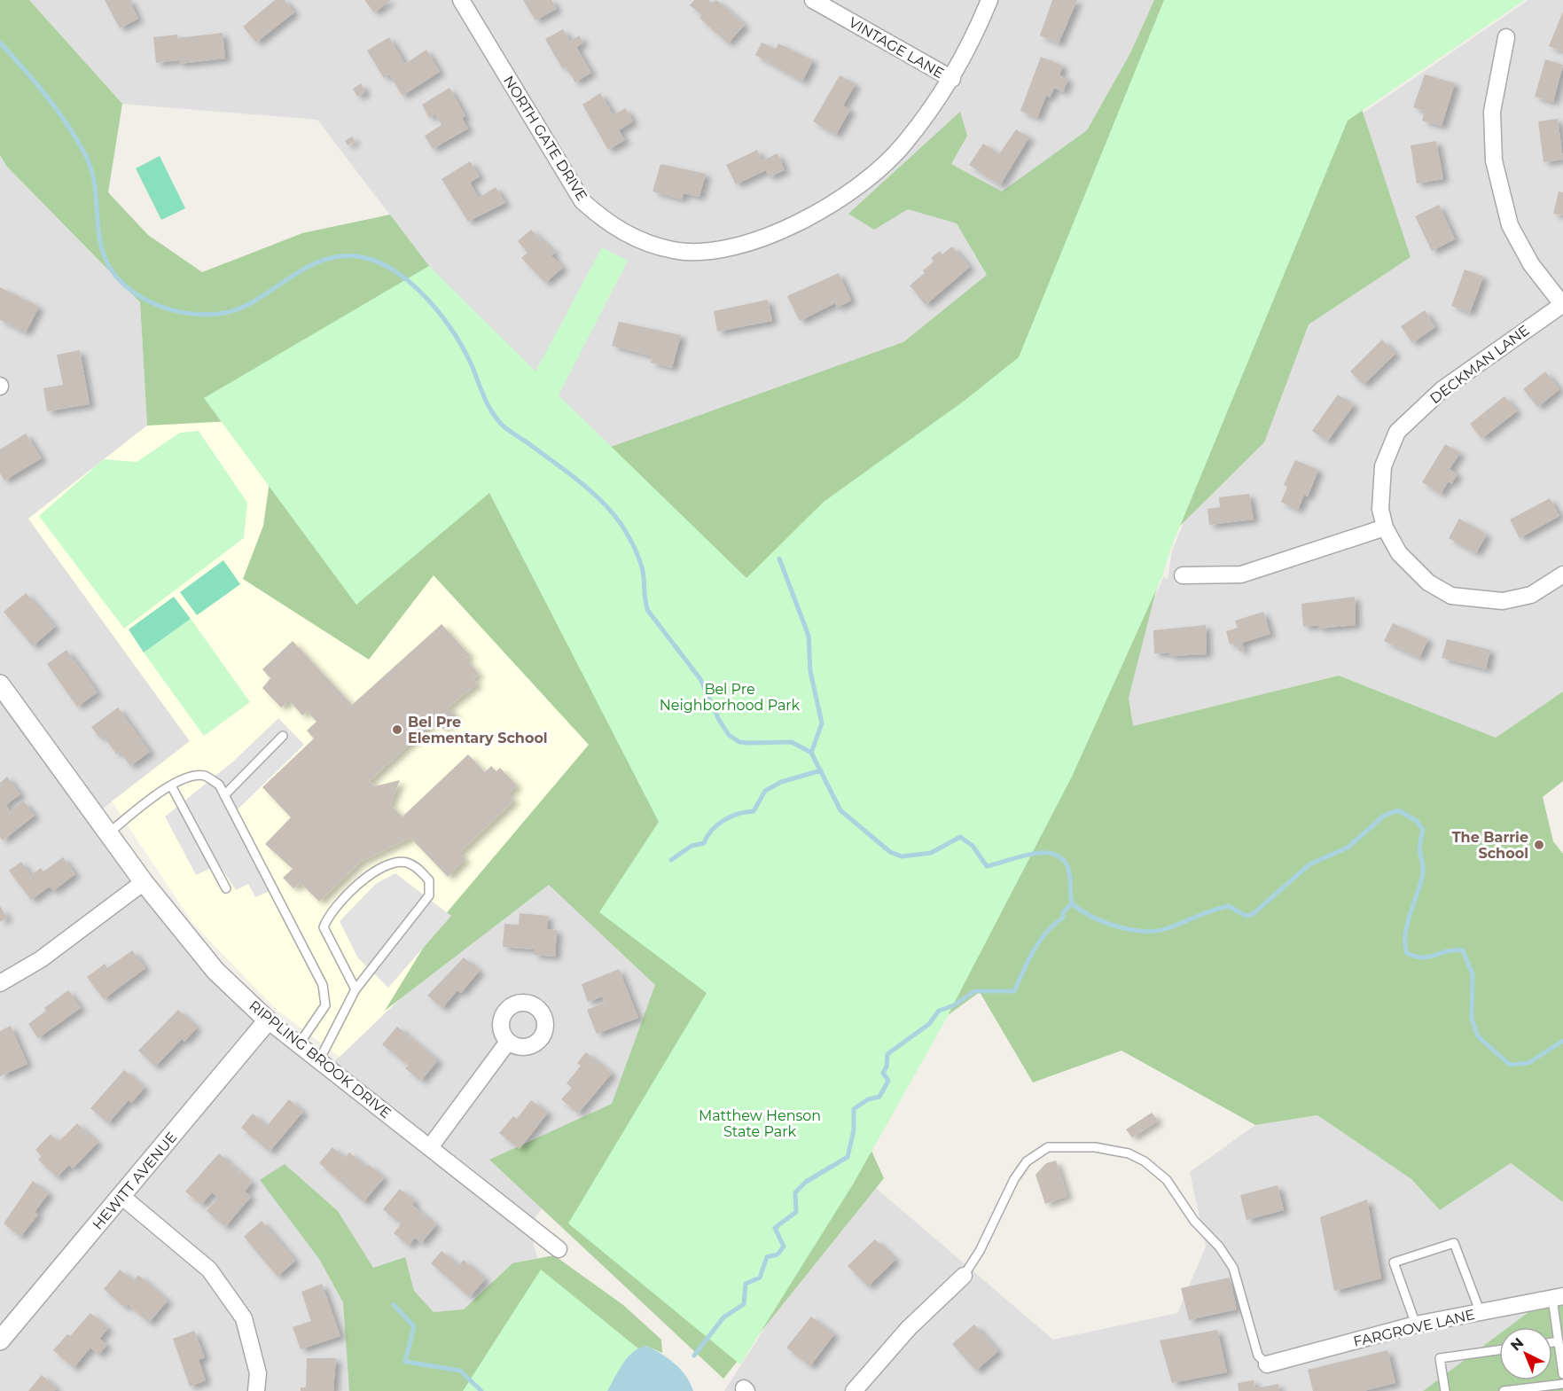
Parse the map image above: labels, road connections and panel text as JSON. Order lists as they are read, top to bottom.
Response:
{
  "streets": {
    "street": [
      "VINTAGE LANE",
      "NORTH GATE DRIVE",
      "DECKMAN LANE",
      "RIPPLING BROOK DRIVE",
      "HEWITT AVENUE",
      "FARGROVE LANE"
    ]
  },
  "crossings": [
    ["VINTAGE LANE", "NORTH GATE DRIVE"],
    ["RIPPLING BROOK DRIVE", "HEWITT AVENUE"]
  ],
  "parks": ["Bel Pre Neighborhood Park", "Matthew Henson State Park"],
  "places": ["Bel Pre Elementary School", "The Barrie School"],
  "north": "top left"
}
